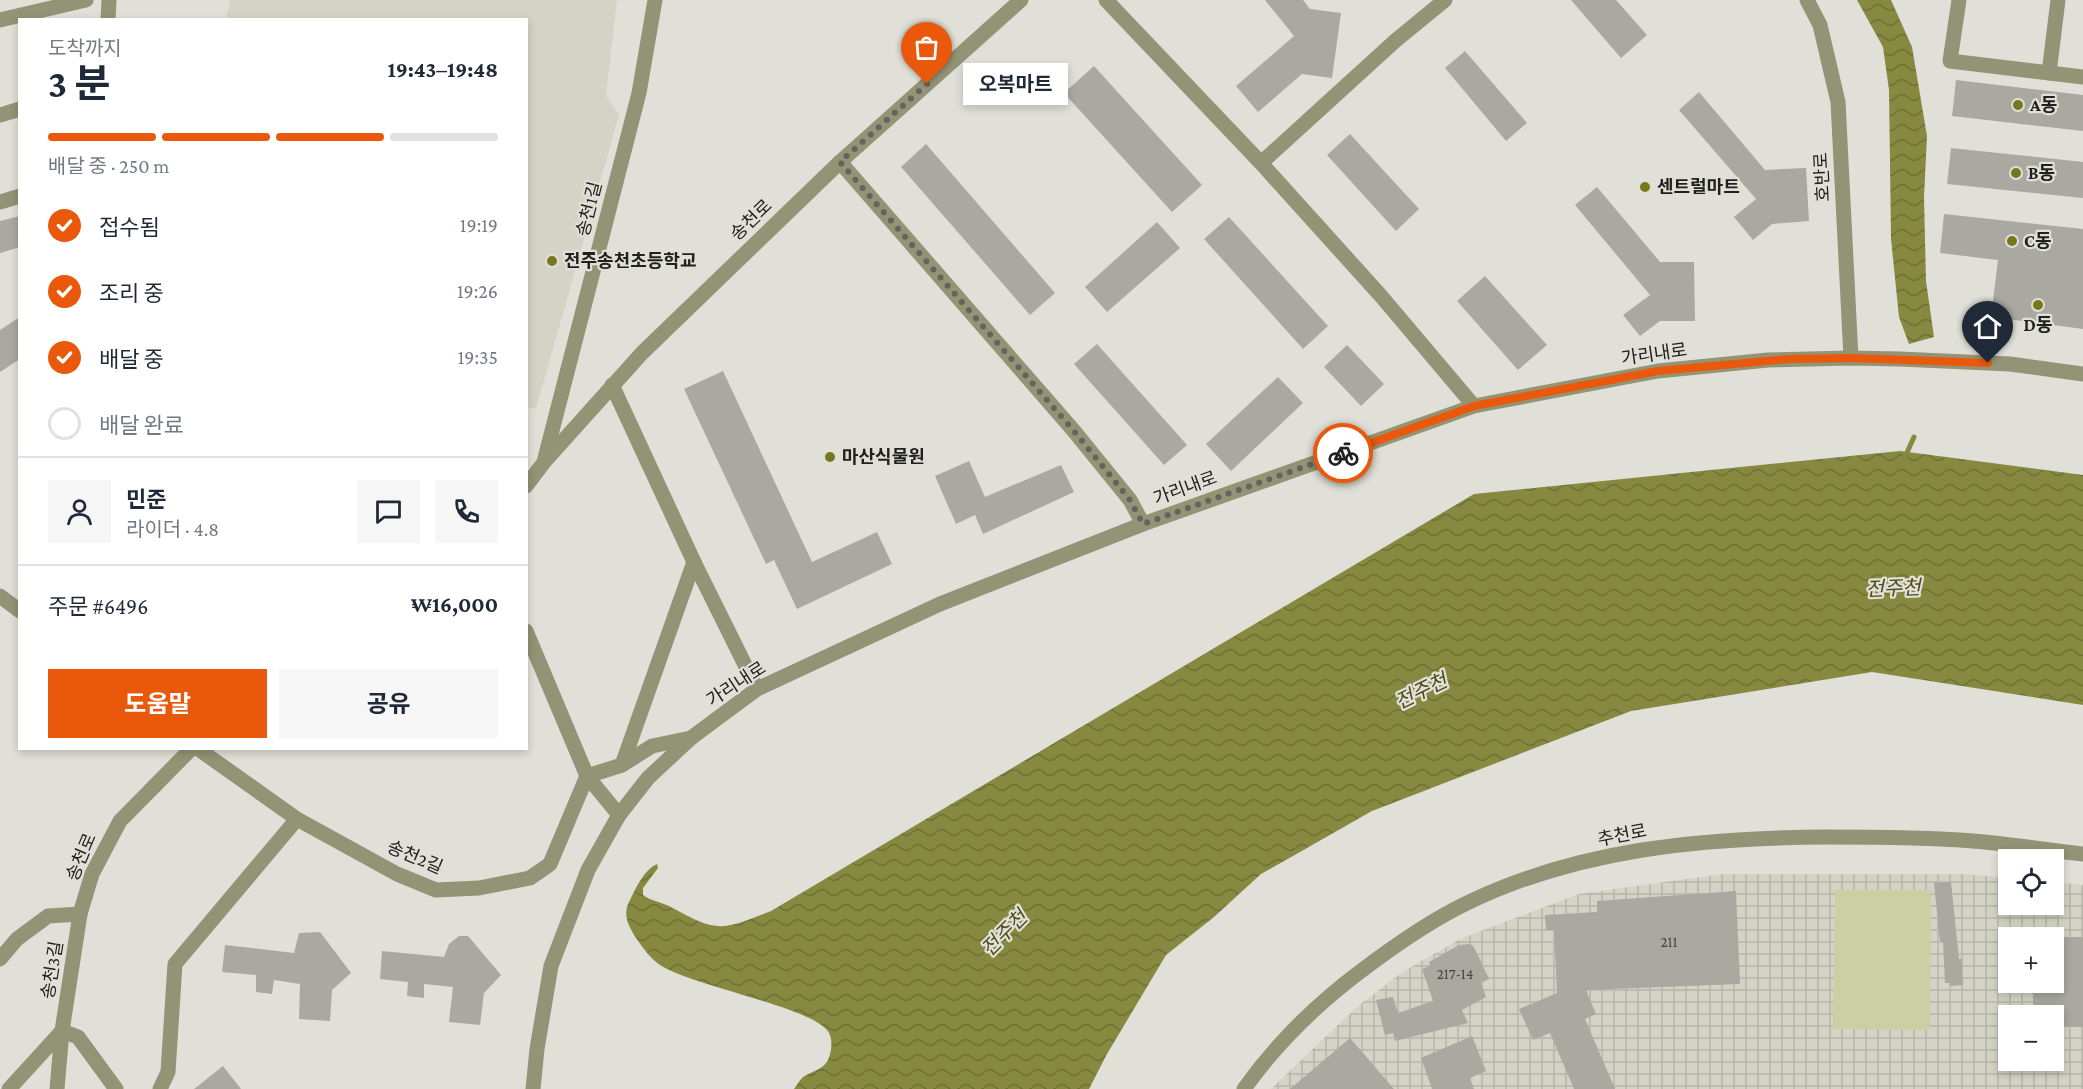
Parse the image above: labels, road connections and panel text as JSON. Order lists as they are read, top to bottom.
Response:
{
  "streets": {
    "street": [
      "호반로",
      "송천1길",
      "송천로",
      "가리내로",
      "추천로",
      "송천2길",
      "송천3길"
    ]
  },
  "crossings": [
    ["호반로", "가리내로"],
    ["송천1길", "송천로"],
    ["송천로", "송천3길"]
  ],
  "water": ["전주천"],
  "places": [
    "오복마트",
    "A동",
    "B동",
    "센트럴마트",
    "C동",
    "전주송천초등학교",
    "D동",
    "마산식물원"
  ],
  "house_numbers": ["211", "217-14"],
  "page": {
    "heading": ["3 분", "도착까지", "19:43–19:48"],
    "panel": [
      "민준",
      "라이더 · 4.8",
      "주문 #6496",
      "₩16,000"
    ],
    "bubble": "오복마트",
    "bar": "배달 중 · 250 m",
    "list": [
      ["접수됨", "19:19"],
      ["조리 중", "19:26"],
      ["배달 중", "19:35"],
      "배달 완료"
    ],
    "buttons": ["도움말", "공유"],
    "map_buttons": ["+", "−"]
  }
}
